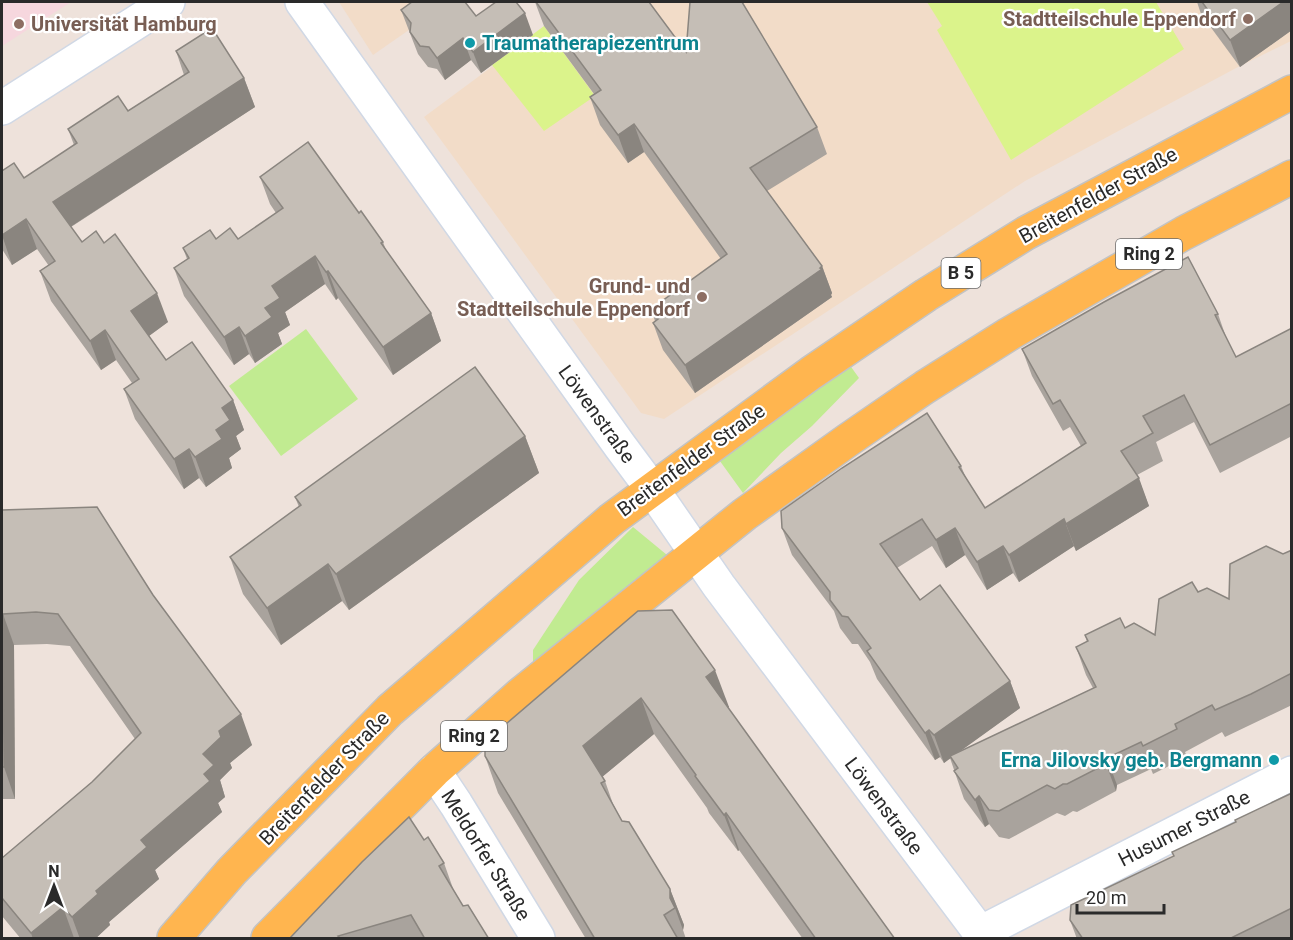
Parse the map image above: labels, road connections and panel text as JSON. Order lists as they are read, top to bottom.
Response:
{
  "streets": {
    "main road": ["Breitenfelder Straße", "Ring 2", "B 5"],
    "street": ["Löwenstraße", "Husumer Straße", "Meldorfer Straße"]
  },
  "crossings": [
    ["Breitenfelder Straße", "Löwenstraße"],
    ["Ring 2", "Löwenstraße"],
    ["Ring 2", "Meldorfer Straße"],
    ["Löwenstraße", "Husumer Straße"]
  ],
  "places": [
    "Stadtteilschule Eppendorf",
    "Universität Hamburg",
    "Traumatherapiezentrum",
    "Grund- und Stadtteilschule Eppendorf",
    "Erna Jilovsky geb. Bergmann"
  ],
  "scale_bar": "20 m",
  "north": "top"
}
